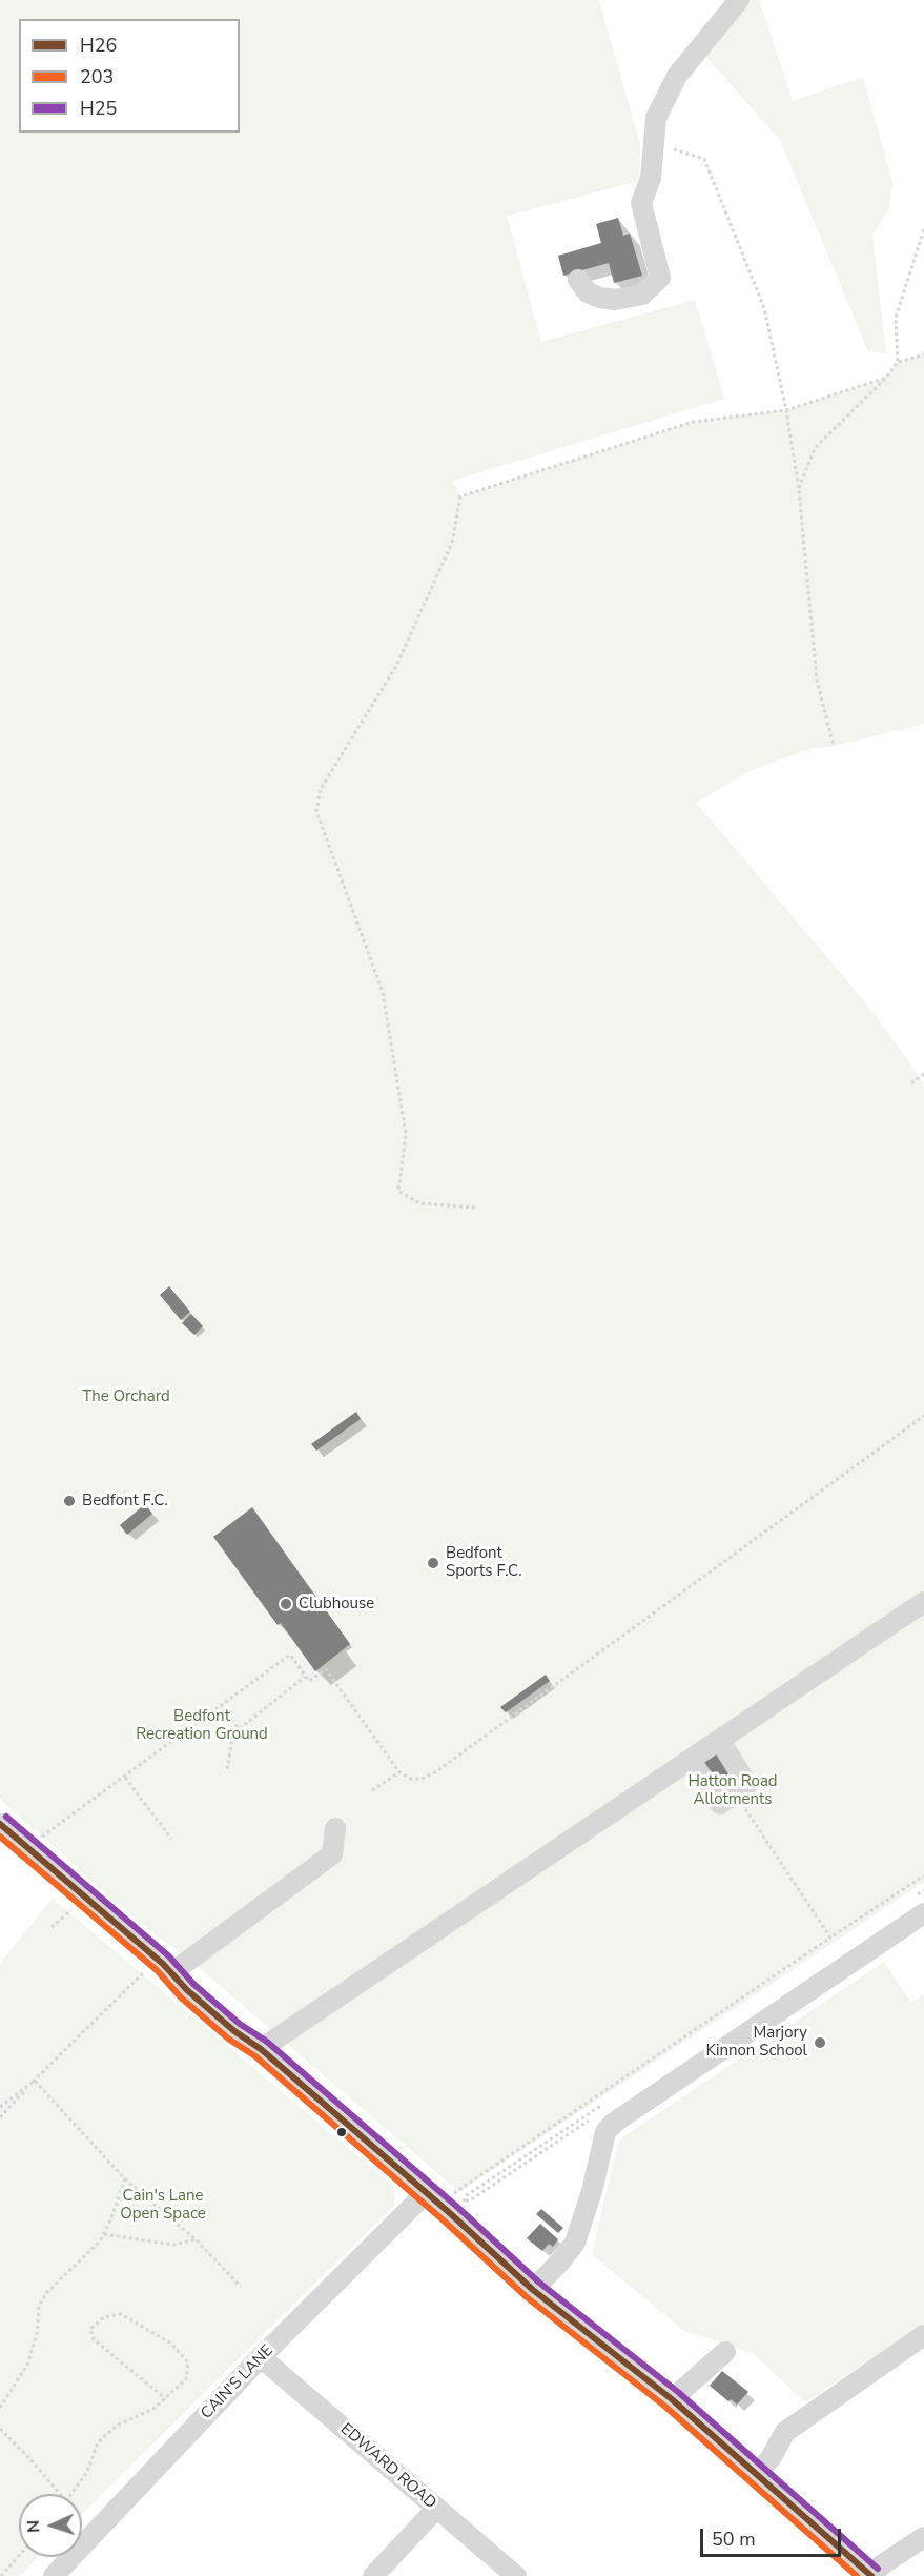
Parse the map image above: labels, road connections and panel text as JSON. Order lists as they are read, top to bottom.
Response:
{
  "streets": {
    "street": ["CAIN'S LANE", "EDWARD ROAD"]
  },
  "crossings": [
    ["CAIN'S LANE", "EDWARD ROAD"]
  ],
  "parks": [
    "The Orchard",
    "Bedfont Recreation Ground",
    "Hatton Road Allotments",
    "Cain's Lane Open Space"
  ],
  "places": [
    "Bedfont F.C.",
    "Bedfont Sports F.C.",
    "Clubhouse",
    "Marjory Kinnon School"
  ],
  "lines": ["transit line H25", "transit line H26", "transit line 203"],
  "legend": ["H26", "203", "H25"],
  "scale_bar": "50 m",
  "north": "left"
}
